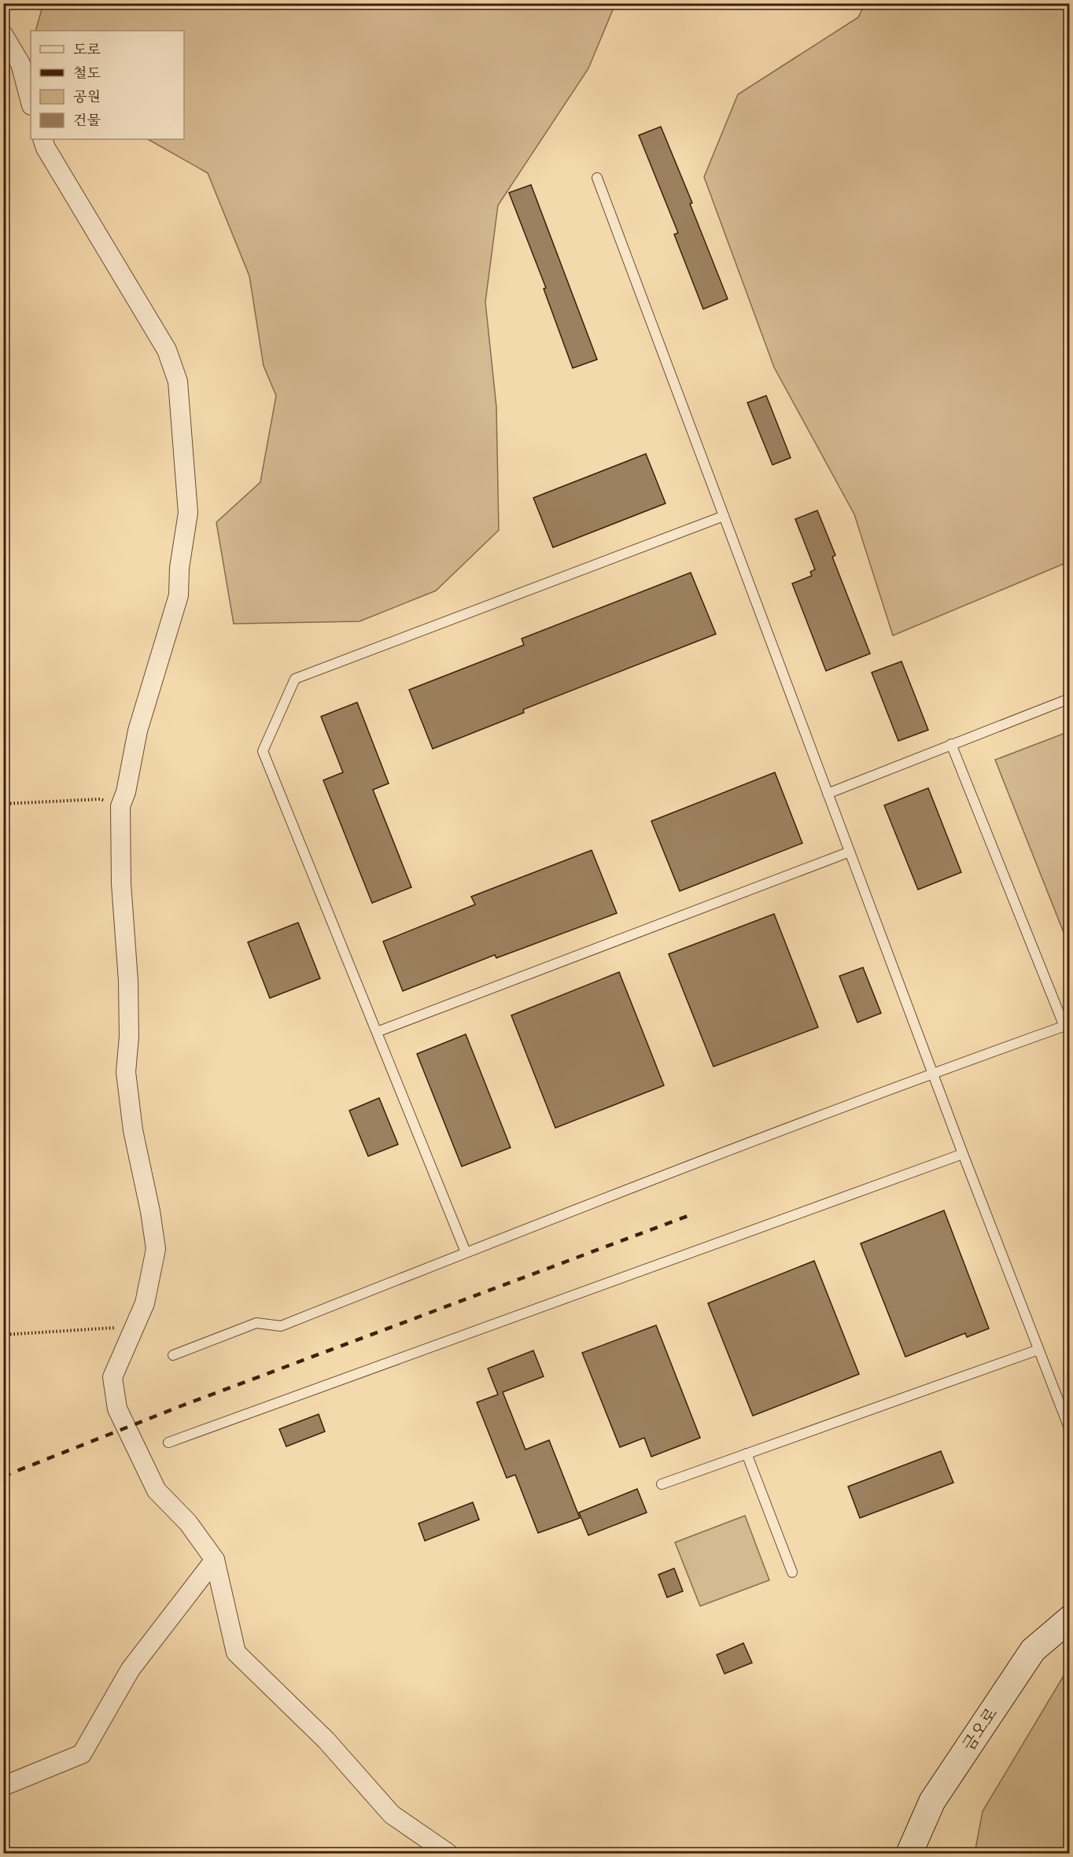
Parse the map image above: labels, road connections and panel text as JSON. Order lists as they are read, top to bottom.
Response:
{
  "streets": {
    "street": ["금오로"]
  },
  "legend": [
    "도로",
    "철도",
    "공원",
    "건물"
  ]
}
